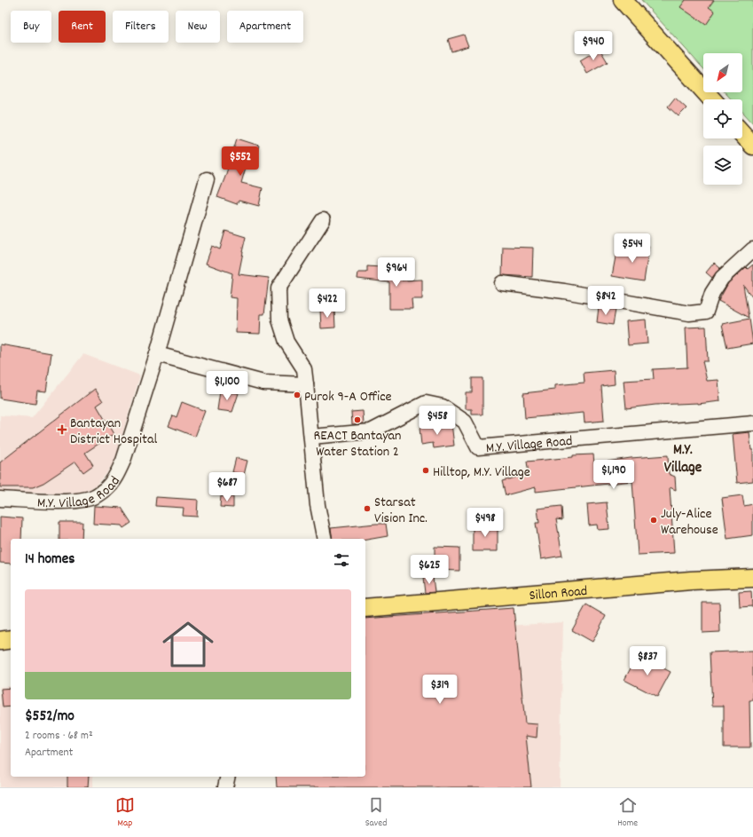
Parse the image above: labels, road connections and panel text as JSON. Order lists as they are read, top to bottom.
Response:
{
  "streets": {
    "main road": ["Sillon Road"],
    "street": ["M.Y. Village Road"]
  },
  "districts": ["M.Y. Village"],
  "places": {
    "other": [
      "Purok 9-A Office",
      "REACT Bantayan Water Station 2",
      "Hilltop, M.Y. Village",
      "Starsat Vision Inc.",
      "July-Alice Warehouse"
    ],
    "health": ["Bantayan District Hospital"]
  },
  "north": "bottom left",
  "page": {
    "chip": [
      "Buy",
      "Rent",
      "Filters",
      "New",
      "Apartment"
    ],
    "price": [
      "$940",
      "$552",
      "$544",
      "$964",
      "$842",
      "$422",
      "$1,100",
      "$458",
      "$1,190",
      "$687",
      "$498",
      "$625",
      "$837",
      "$319"
    ],
    "heading": "14 homes",
    "list": [
      {
        "name": "$552/mo",
        "note": "2 rooms · 68 m² · Apartment"
      }
    ],
    "tabs": ["Map", "Saved", "Home"]
  }
}
